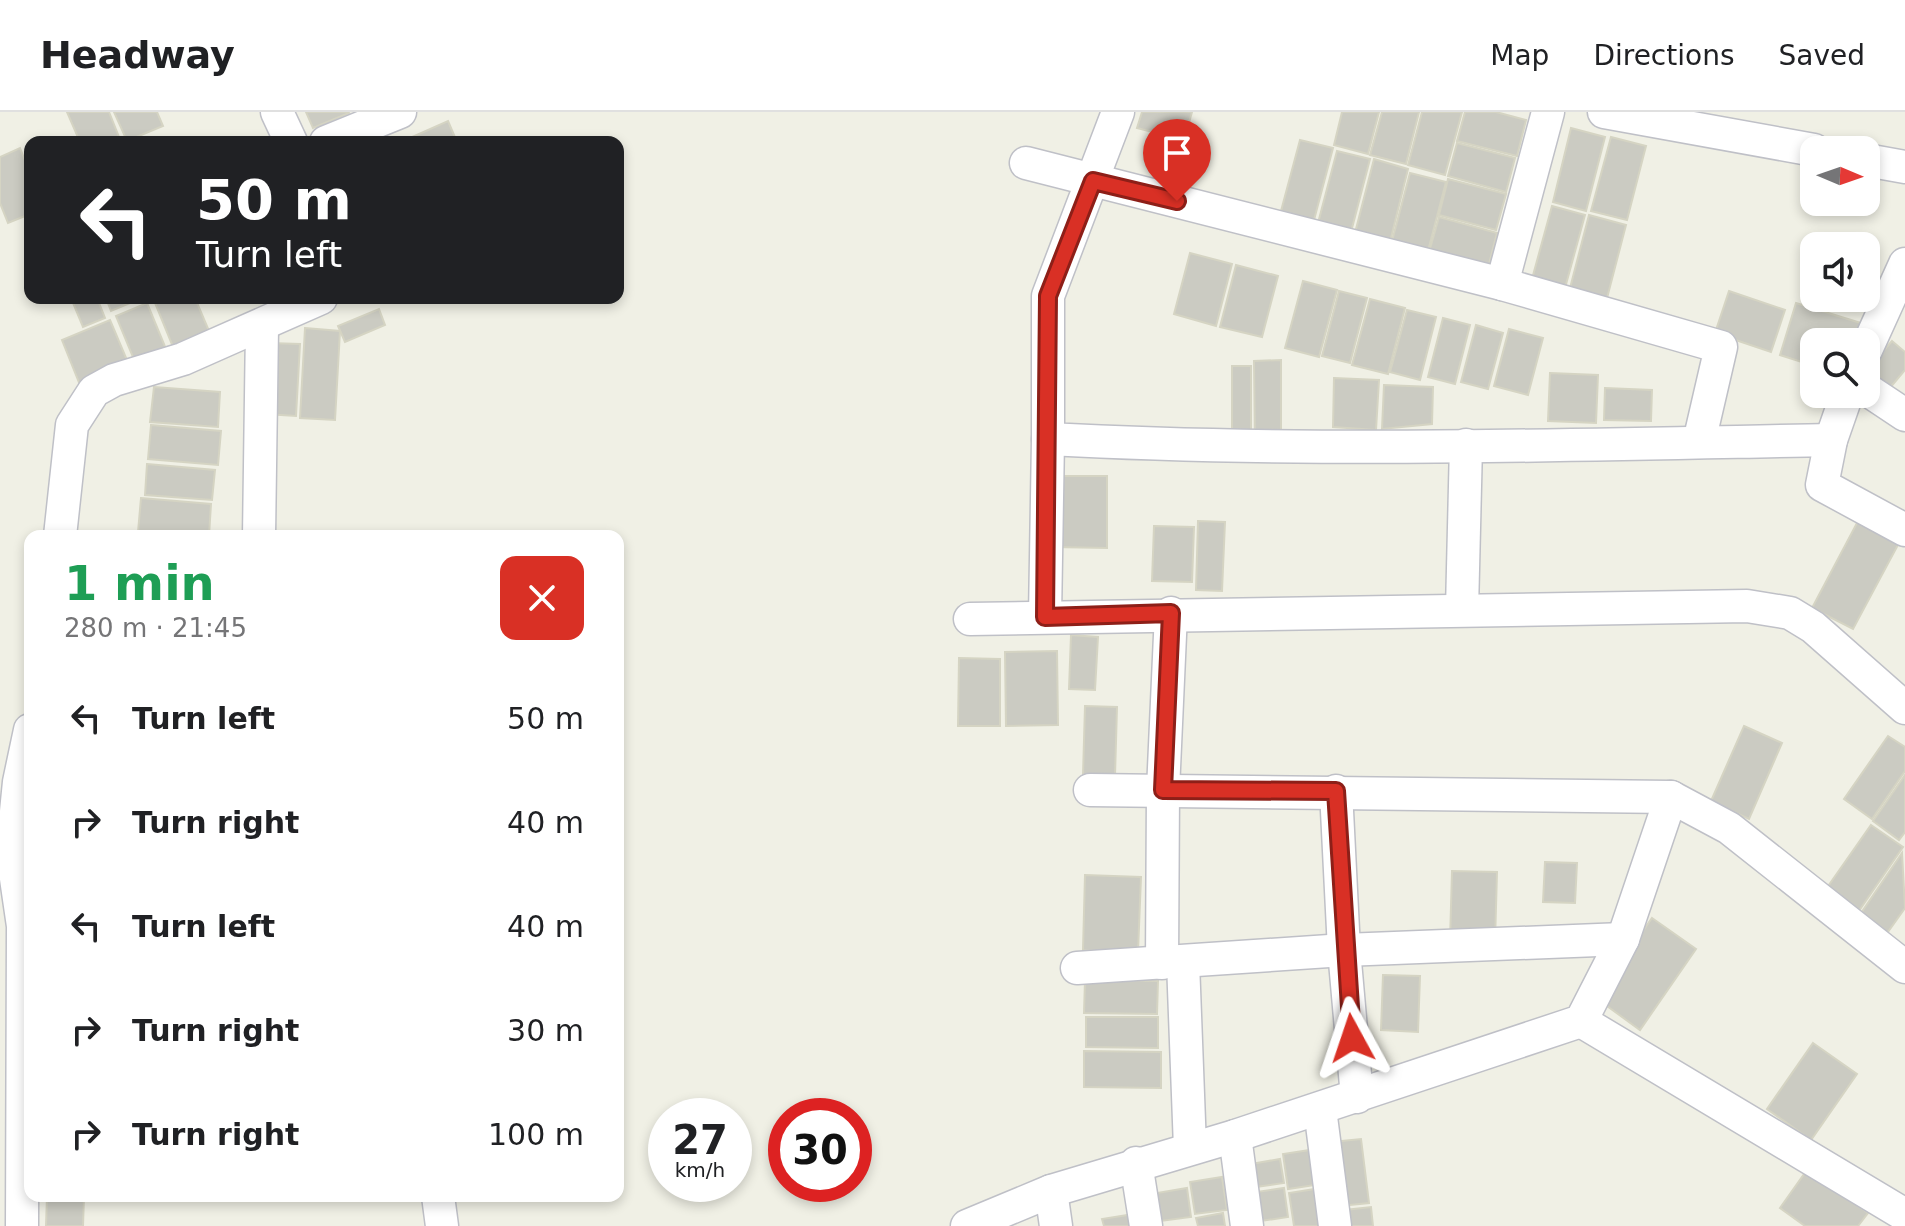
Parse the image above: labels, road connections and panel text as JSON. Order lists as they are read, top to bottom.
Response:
{
  "north": "right",
  "page": {
    "header": "Headway",
    "nav": ["Map", "Directions", "Saved"],
    "turn": ["50 m", "Turn left"],
    "heading": ["1 min", "280 m · 21:45"],
    "list": [
      {
        "name": "Turn left",
        "value": "50 m"
      },
      {
        "name": "Turn right",
        "value": "40 m"
      },
      {
        "name": "Turn left",
        "value": "40 m"
      },
      {
        "name": "Turn right",
        "value": "30 m"
      },
      {
        "name": "Turn right",
        "value": "100 m"
      }
    ],
    "speed": "27 km/h",
    "limit": "30"
  }
}
